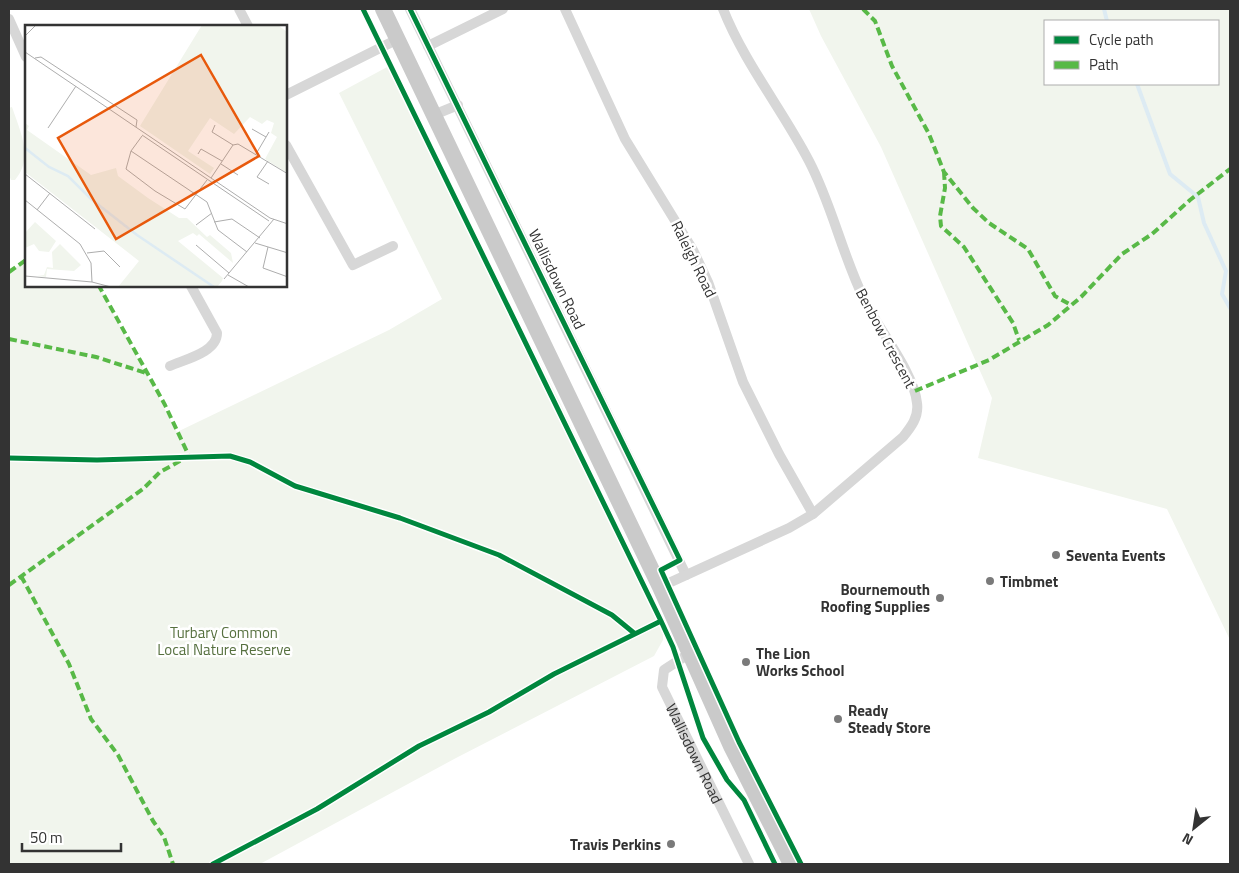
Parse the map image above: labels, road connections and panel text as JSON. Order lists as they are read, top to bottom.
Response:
{
  "streets": {
    "street": ["Raleigh Road", "Wallisdown Road", "Benbow Crescent"]
  },
  "crossings": [
    ["Raleigh Road", "Benbow Crescent"],
    ["Wallisdown Road", "Benbow Crescent"]
  ],
  "parks": ["Turbary Common Local Nature Reserve"],
  "places": [
    "Seventa Events",
    "Timbmet",
    "Bournemouth Roofing Supplies",
    "The Lion Works School",
    "Ready Steady Store",
    "Travis Perkins"
  ],
  "legend": ["Cycle path", "Path"],
  "scale_bar": "50 m",
  "north": "bottom left"
}
